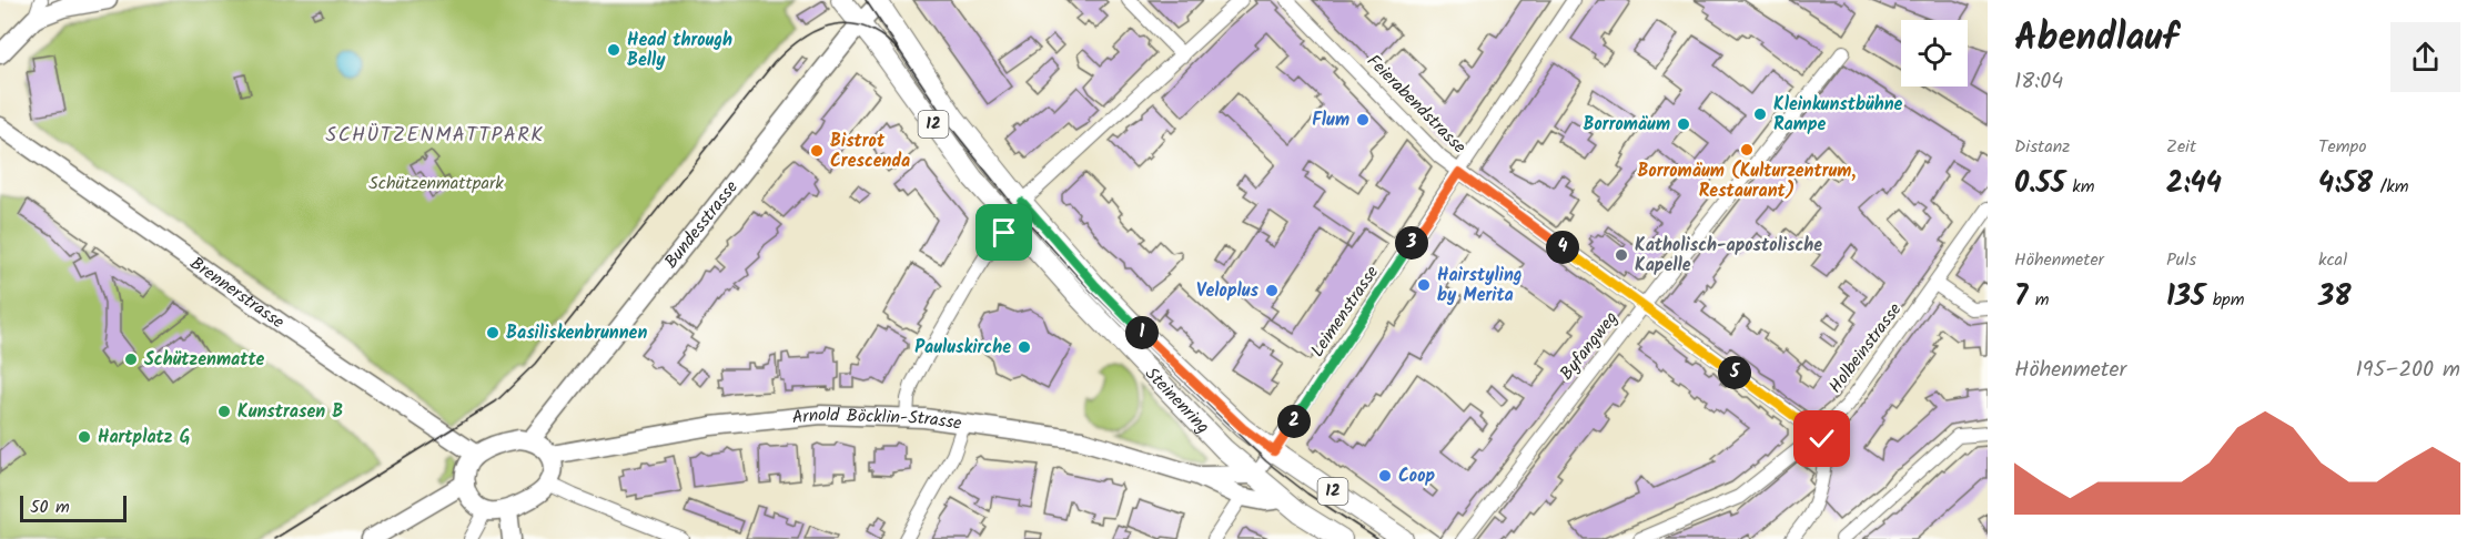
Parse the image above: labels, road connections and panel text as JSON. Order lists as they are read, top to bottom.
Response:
{
  "streets": {
    "main road": ["12", "Steinenring"],
    "street": [
      "Feierabendstrasse",
      "Bundesstrasse",
      "Brennerstrasse",
      "Leimenstrasse",
      "Byfangweg",
      "Holbeinstrasse",
      "Arnold Böcklin-Strasse"
    ]
  },
  "crossings": [
    ["Feierabendstrasse", "Leimenstrasse"],
    ["Feierabendstrasse", "Byfangweg"],
    ["Feierabendstrasse", "Holbeinstrasse"],
    ["12", "Bundesstrasse"],
    ["12", "Steinenring"],
    ["Bundesstrasse", "Brennerstrasse"],
    ["Bundesstrasse", "Steinenring"],
    ["Bundesstrasse", "Arnold Böcklin-Strasse"],
    ["Brennerstrasse", "Arnold Böcklin-Strasse"],
    ["Leimenstrasse", "Steinenring"],
    ["Leimenstrasse", "Arnold Böcklin-Strasse"],
    ["Steinenring", "Arnold Böcklin-Strasse"]
  ],
  "districts": ["SCHÜTZENMATTPARK"],
  "parks": ["Schützenmattpark"],
  "places": [
    "Head through Belly",
    "Kleinkunstbühne Rampe",
    "Flum",
    "Borromäum",
    "Borromäum (Kulturzentrum, Restaurant)",
    "Bistrot Crescenda",
    "Katholisch-apostolische Kapelle",
    "Hairstyling by Merita",
    "Veloplus",
    "Basiliskenbrunnen",
    "Pauluskirche",
    "Schützenmatte",
    "Kunstrasen B",
    "Hartplatz G",
    "Coop"
  ],
  "scale_bar": "50 m",
  "page": {
    "heading": ["Abendlauf", "18:04"],
    "stats": [
      ["Distanz", "0.55 km"],
      ["Zeit", "2:44"],
      ["Tempo", "4:58 /km"],
      ["Höhenmeter", "7 m"],
      ["Puls", "135 bpm"],
      ["kcal", "38"]
    ],
    "pins": [
      "3",
      "4",
      "1",
      "5",
      "2"
    ],
    "chart": ["Höhenmeter", "195–200 m"],
    "scale": "50 m"
  }
}
